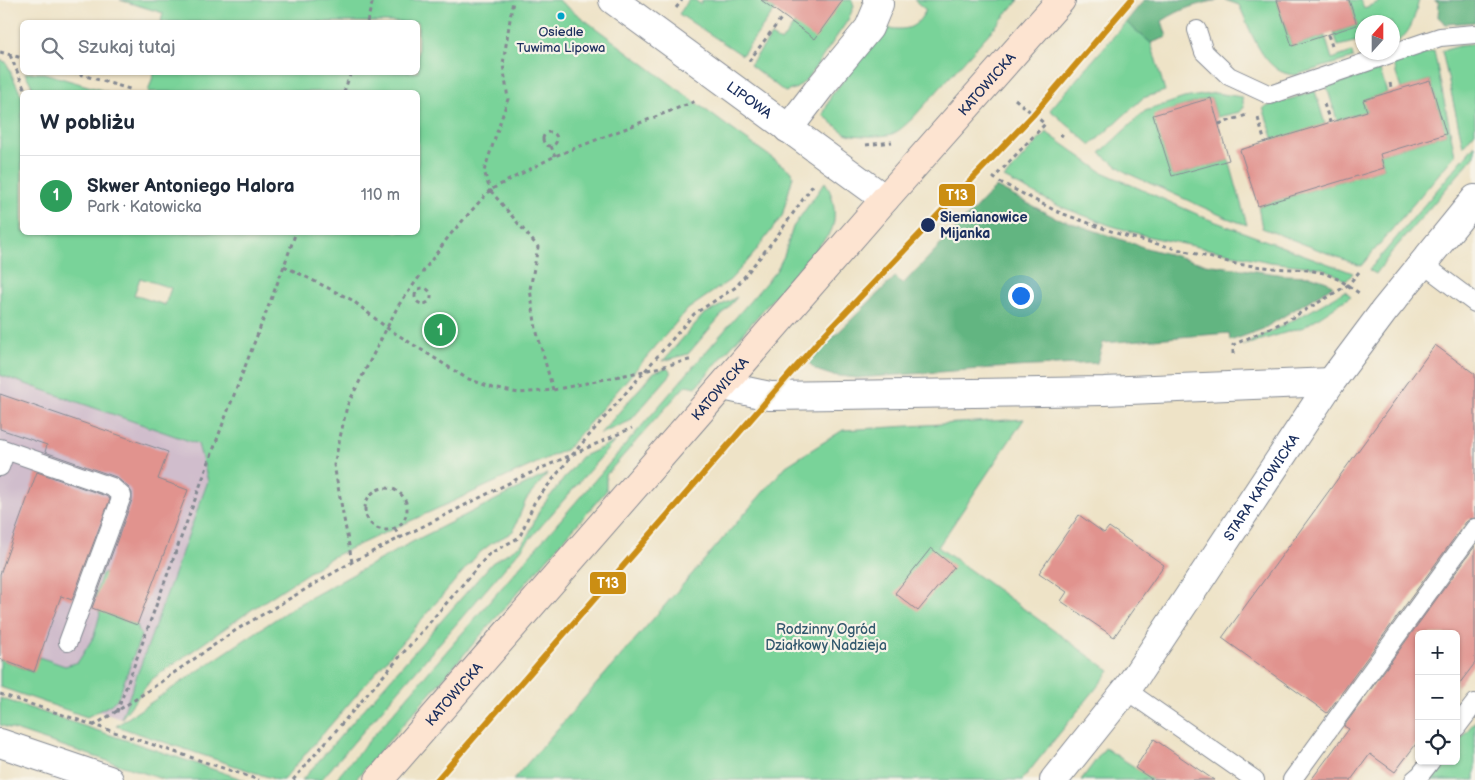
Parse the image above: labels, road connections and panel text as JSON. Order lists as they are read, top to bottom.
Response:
{
  "streets": {
    "main road": ["KATOWICKA"],
    "street": ["LIPOWA", "STARA KATOWICKA"]
  },
  "crossings": [
    ["KATOWICKA", "LIPOWA"]
  ],
  "parks": ["Rodzinny Ogród Działkowy Nadzieja"],
  "places": ["Osiedle Tuwima Lipowa", "Siemianowice Mijanka"],
  "lines": ["transit line T13"],
  "north": "top",
  "page": {
    "search": "Szukaj tutaj",
    "heading": "W pobliżu",
    "list": [
      {
        "mark": "1",
        "name": "Skwer Antoniego Halora",
        "note": "Park · Katowicka",
        "value": "110 m"
      }
    ],
    "pins": "1",
    "map_buttons": ["+", "−"]
  }
}
